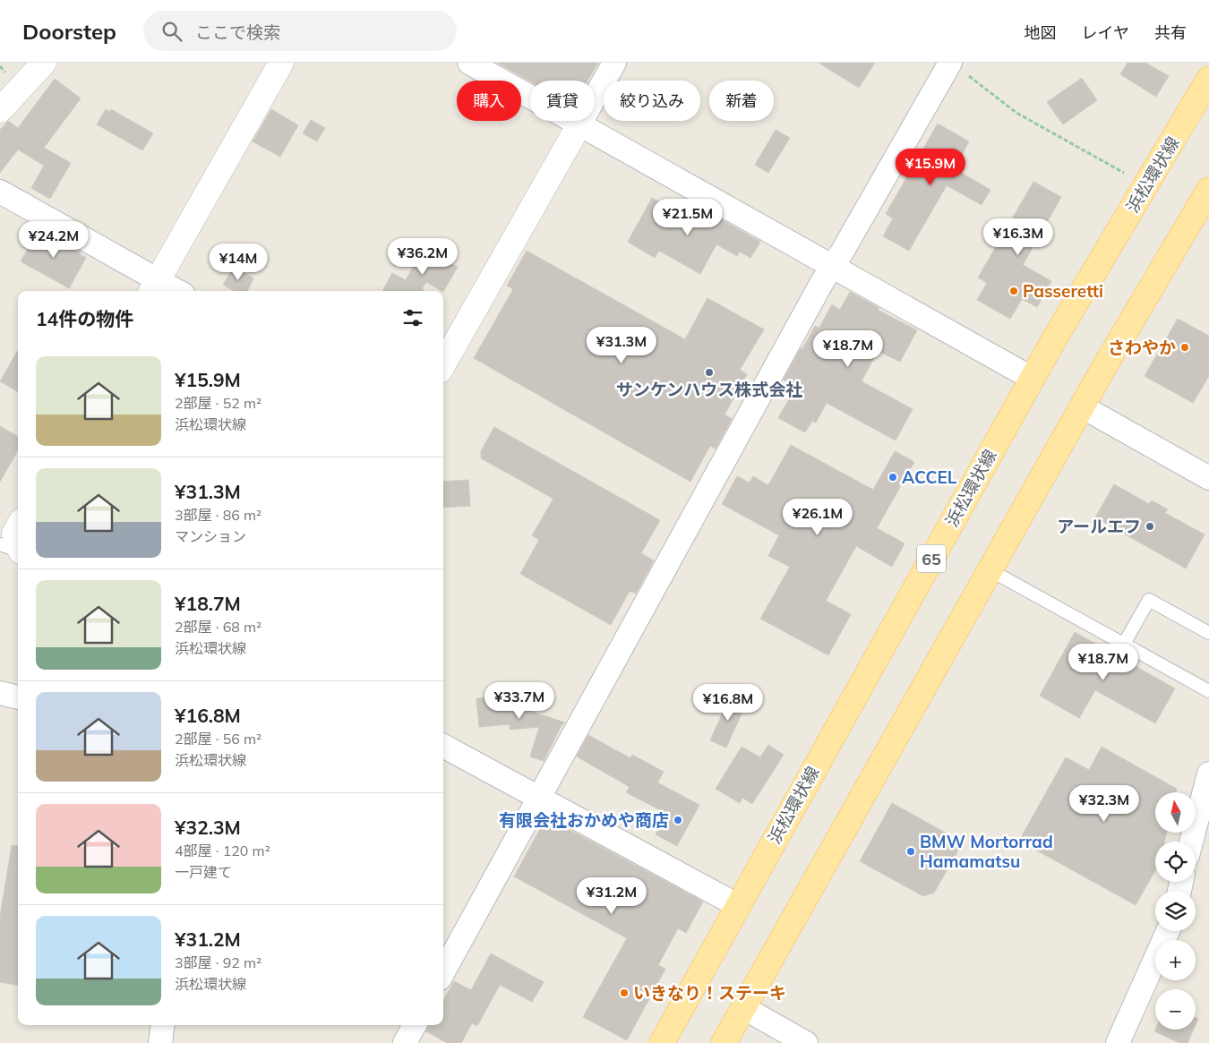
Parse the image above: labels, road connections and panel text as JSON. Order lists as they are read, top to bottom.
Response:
{
  "streets": {
    "main road": ["浜松環状線", "65"]
  },
  "places": [
    "Passeretti",
    "さわやか",
    "サンケンハウス株式会社",
    "ACCEL",
    "アールエフ",
    "有限会社おかめや商店",
    "BMW Mortorrad Hamamatsu",
    "いきなり！ステーキ"
  ],
  "north": "top",
  "page": {
    "header": "Doorstep",
    "search": "ここで検索",
    "nav": ["地図", "レイヤ", "共有"],
    "chip": [
      "購入",
      "賃貸",
      "絞り込み",
      "新着"
    ],
    "price": [
      "¥15.9M",
      "¥21.5M",
      "¥16.3M",
      "¥24.2M",
      "¥36.2M",
      "¥14M",
      "¥31.3M",
      "¥18.7M",
      "¥26.1M",
      "¥18.7M",
      "¥33.7M",
      "¥16.8M",
      "¥32.3M",
      "¥31.2M"
    ],
    "heading": "14件の物件",
    "list": [
      {
        "name": "¥15.9M",
        "note": "2部屋 · 52 m² · 浜松環状線"
      },
      {
        "name": "¥31.3M",
        "note": "3部屋 · 86 m² · マンション"
      },
      {
        "name": "¥18.7M",
        "note": "2部屋 · 68 m² · 浜松環状線"
      },
      {
        "name": "¥16.8M",
        "note": "2部屋 · 56 m² · 浜松環状線"
      },
      {
        "name": "¥32.3M",
        "note": "4部屋 · 120 m² · 一戸建て"
      },
      {
        "name": "¥31.2M",
        "note": "3部屋 · 92 m² · 浜松環状線"
      }
    ],
    "map_buttons": ["+", "−"]
  }
}
